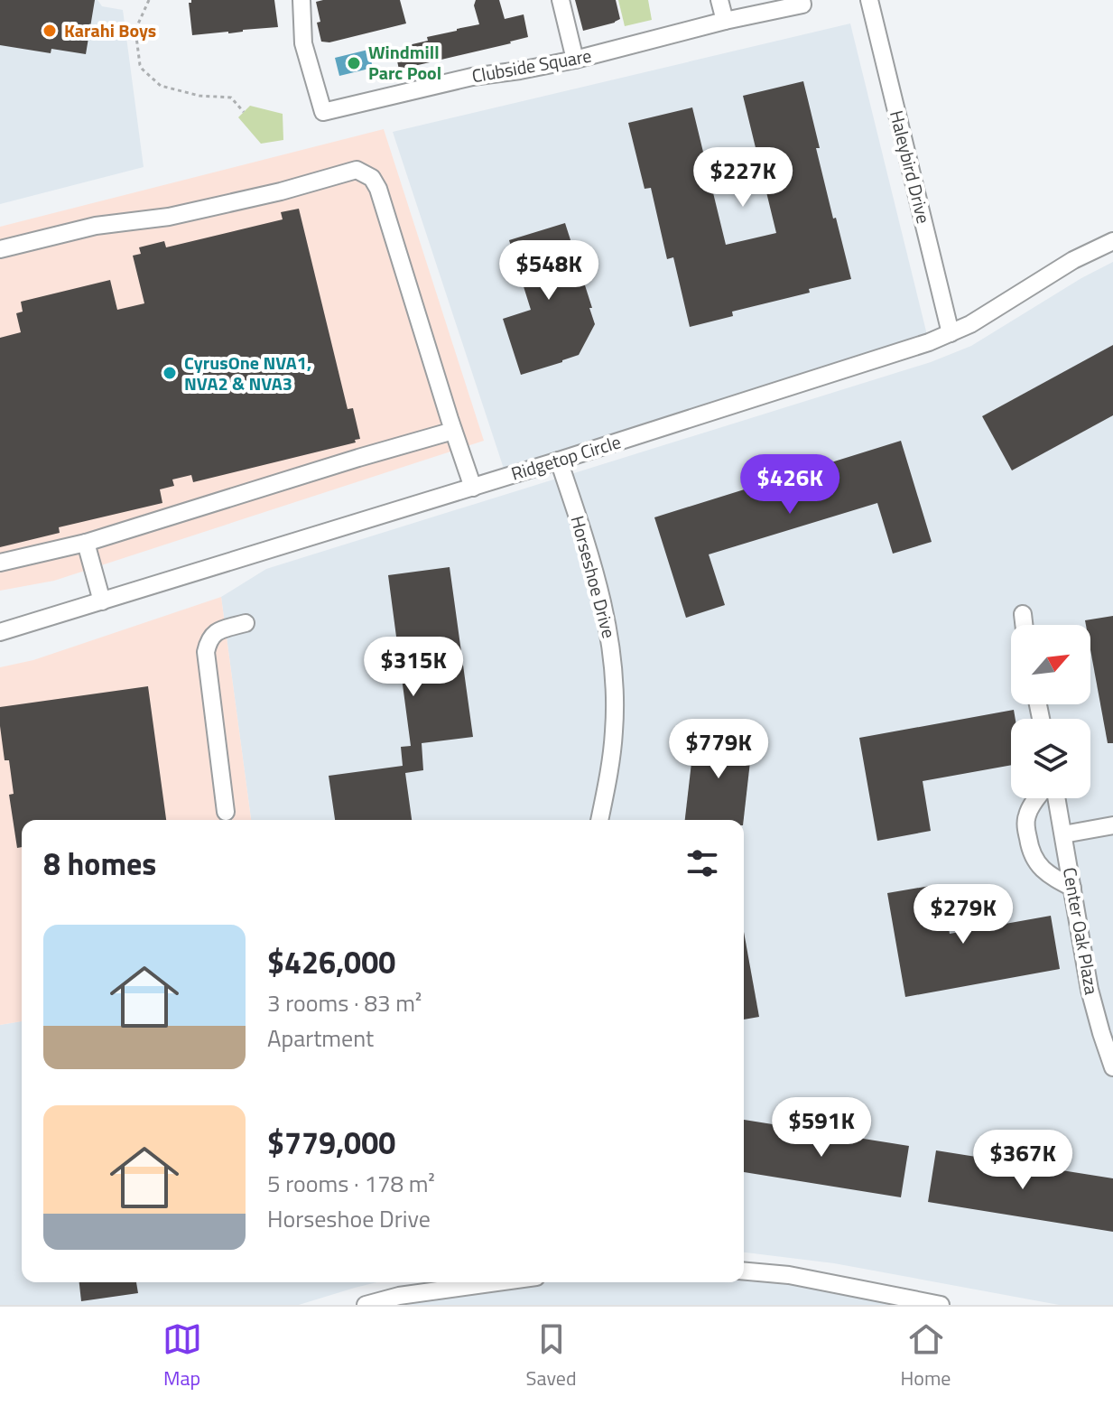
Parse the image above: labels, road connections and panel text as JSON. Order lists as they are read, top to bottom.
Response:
{
  "streets": {
    "street": [
      "Clubside Square",
      "Haleybird Drive",
      "Ridgetop Circle",
      "Horseshoe Drive",
      "Center Oak Plaza"
    ]
  },
  "crossings": [
    ["Haleybird Drive", "Ridgetop Circle"],
    ["Ridgetop Circle", "Horseshoe Drive"]
  ],
  "places": ["Karahi Boys", "Windmill Parc Pool", "CyrusOne NVA1, NVA2 & NVA3"],
  "north": "top right",
  "page": {
    "price": [
      "$227K",
      "$548K",
      "$426K",
      "$315K",
      "$779K",
      "$279K",
      "$591K",
      "$367K"
    ],
    "heading": "8 homes",
    "list": [
      {
        "name": "$426,000",
        "note": "3 rooms · 83 m² · Apartment"
      },
      {
        "name": "$779,000",
        "note": "5 rooms · 178 m² · Horseshoe Drive"
      }
    ],
    "tabs": ["Map", "Saved", "Home"]
  }
}
